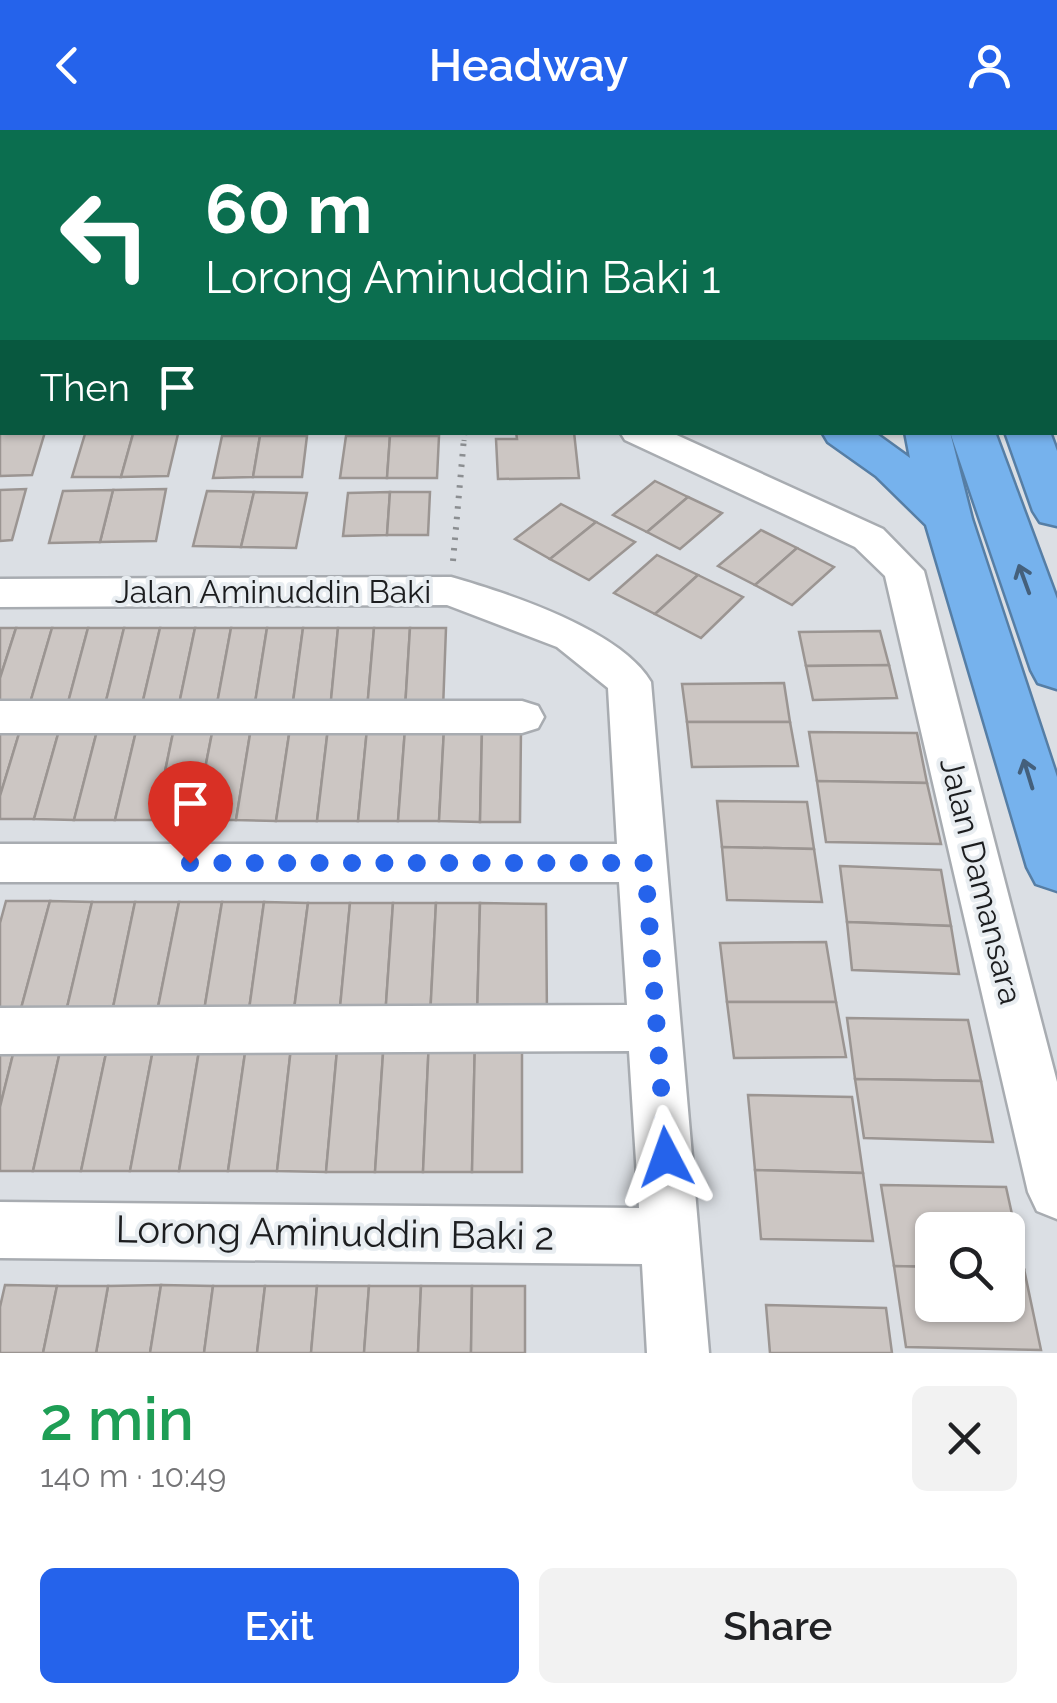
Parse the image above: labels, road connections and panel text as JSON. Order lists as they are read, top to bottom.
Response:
{
  "streets": {
    "street": ["Jalan Aminuddin Baki", "Jalan Damansara", "Lorong Aminuddin Baki 2"]
  },
  "crossings": [
    ["Jalan Aminuddin Baki", "Lorong Aminuddin Baki 2"]
  ],
  "page": {
    "header": "Headway",
    "turn": ["60 m", "Lorong Aminuddin Baki 1"],
    "then": "Then",
    "heading": ["2 min", "140 m · 10:49"],
    "buttons": ["Exit", "Share"]
  }
}
